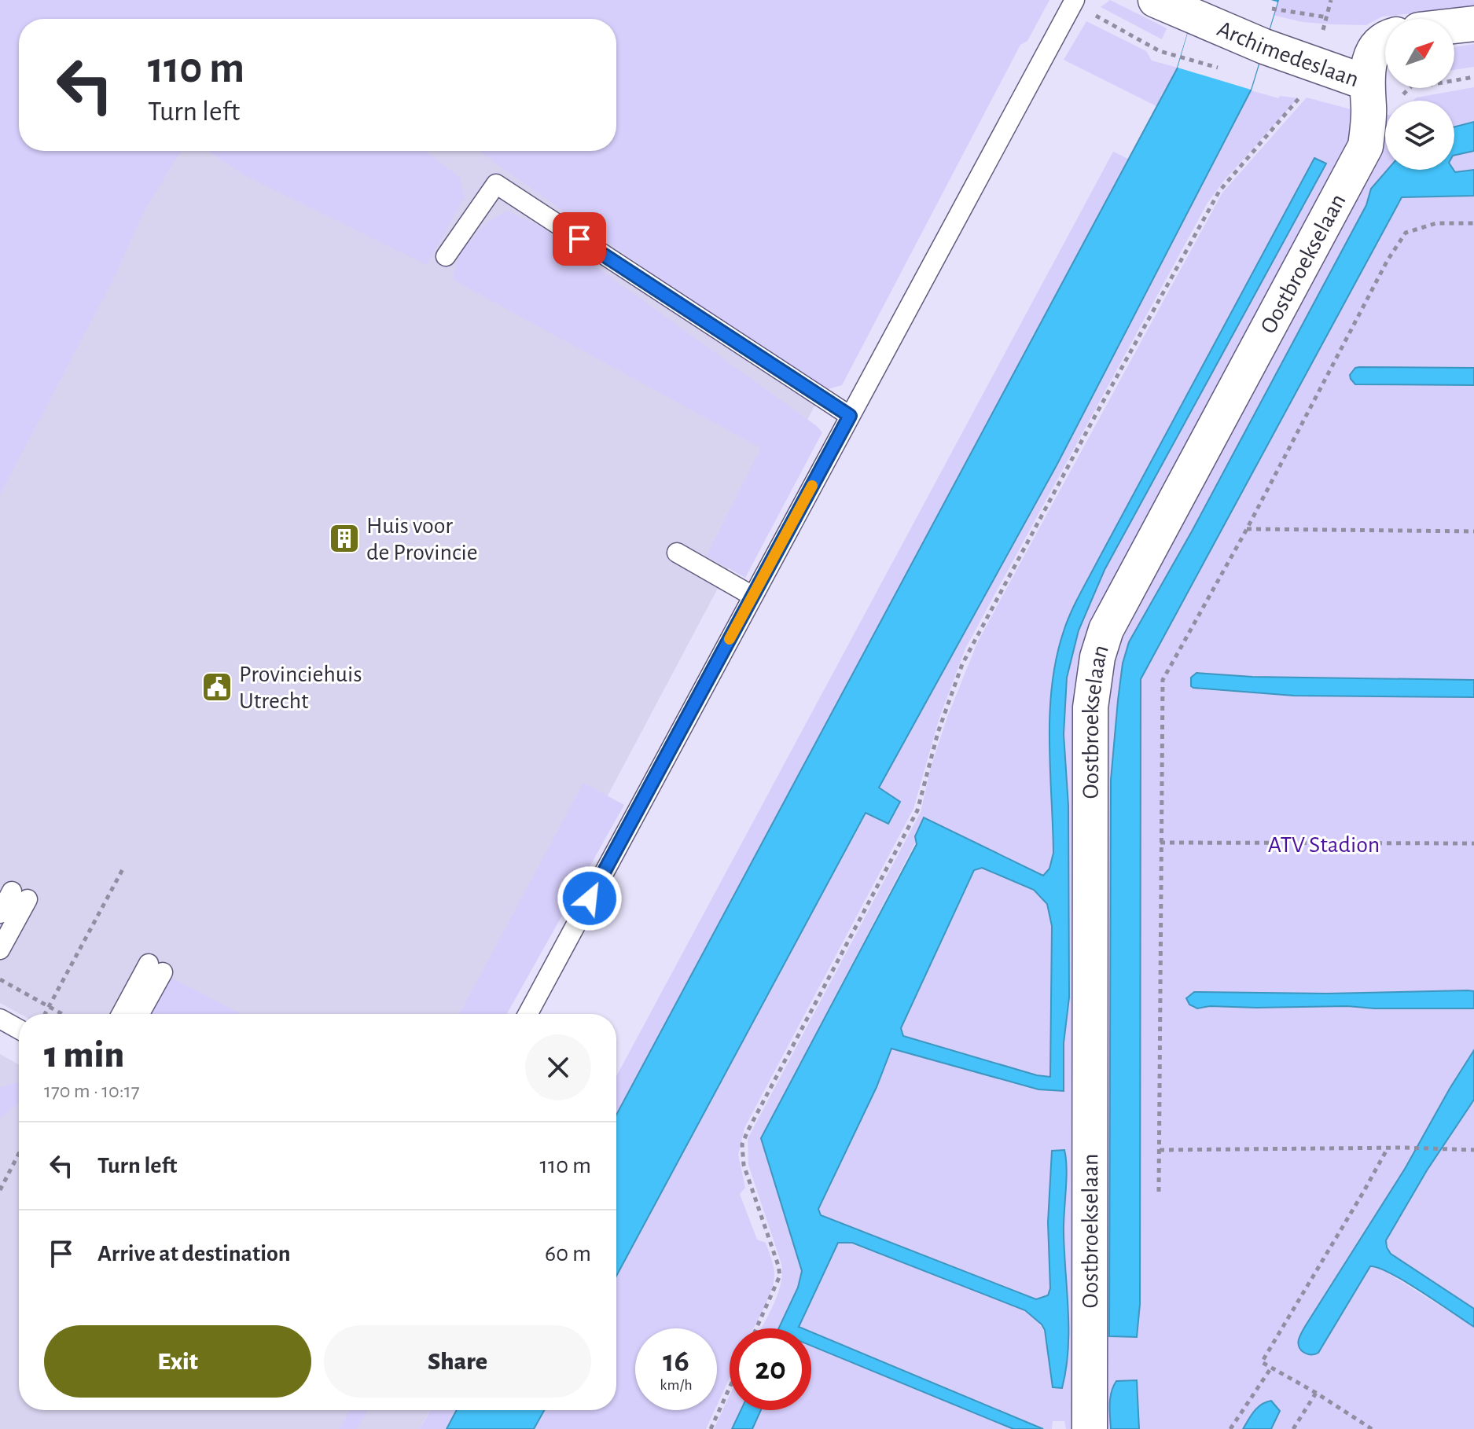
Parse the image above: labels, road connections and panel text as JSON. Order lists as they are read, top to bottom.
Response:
{
  "streets": {
    "street": ["Archimedeslaan", "Oostbroekselaan"]
  },
  "crossings": [
    ["Archimedeslaan", "Oostbroekselaan"]
  ],
  "parks": ["ATV Stadion"],
  "places": {
    "building": ["Huis voor de Provincie"],
    "public building": ["Provinciehuis Utrecht"]
  },
  "north": "top right",
  "page": {
    "turn": ["110 m", "Turn left"],
    "heading": ["1 min", "170 m · 10:17"],
    "list": [
      {
        "name": "Turn left",
        "value": "110 m"
      },
      {
        "name": "Arrive at destination",
        "value": "60 m"
      }
    ],
    "buttons": ["Exit", "Share"],
    "speed": "16 km/h",
    "limit": "20"
  }
}
